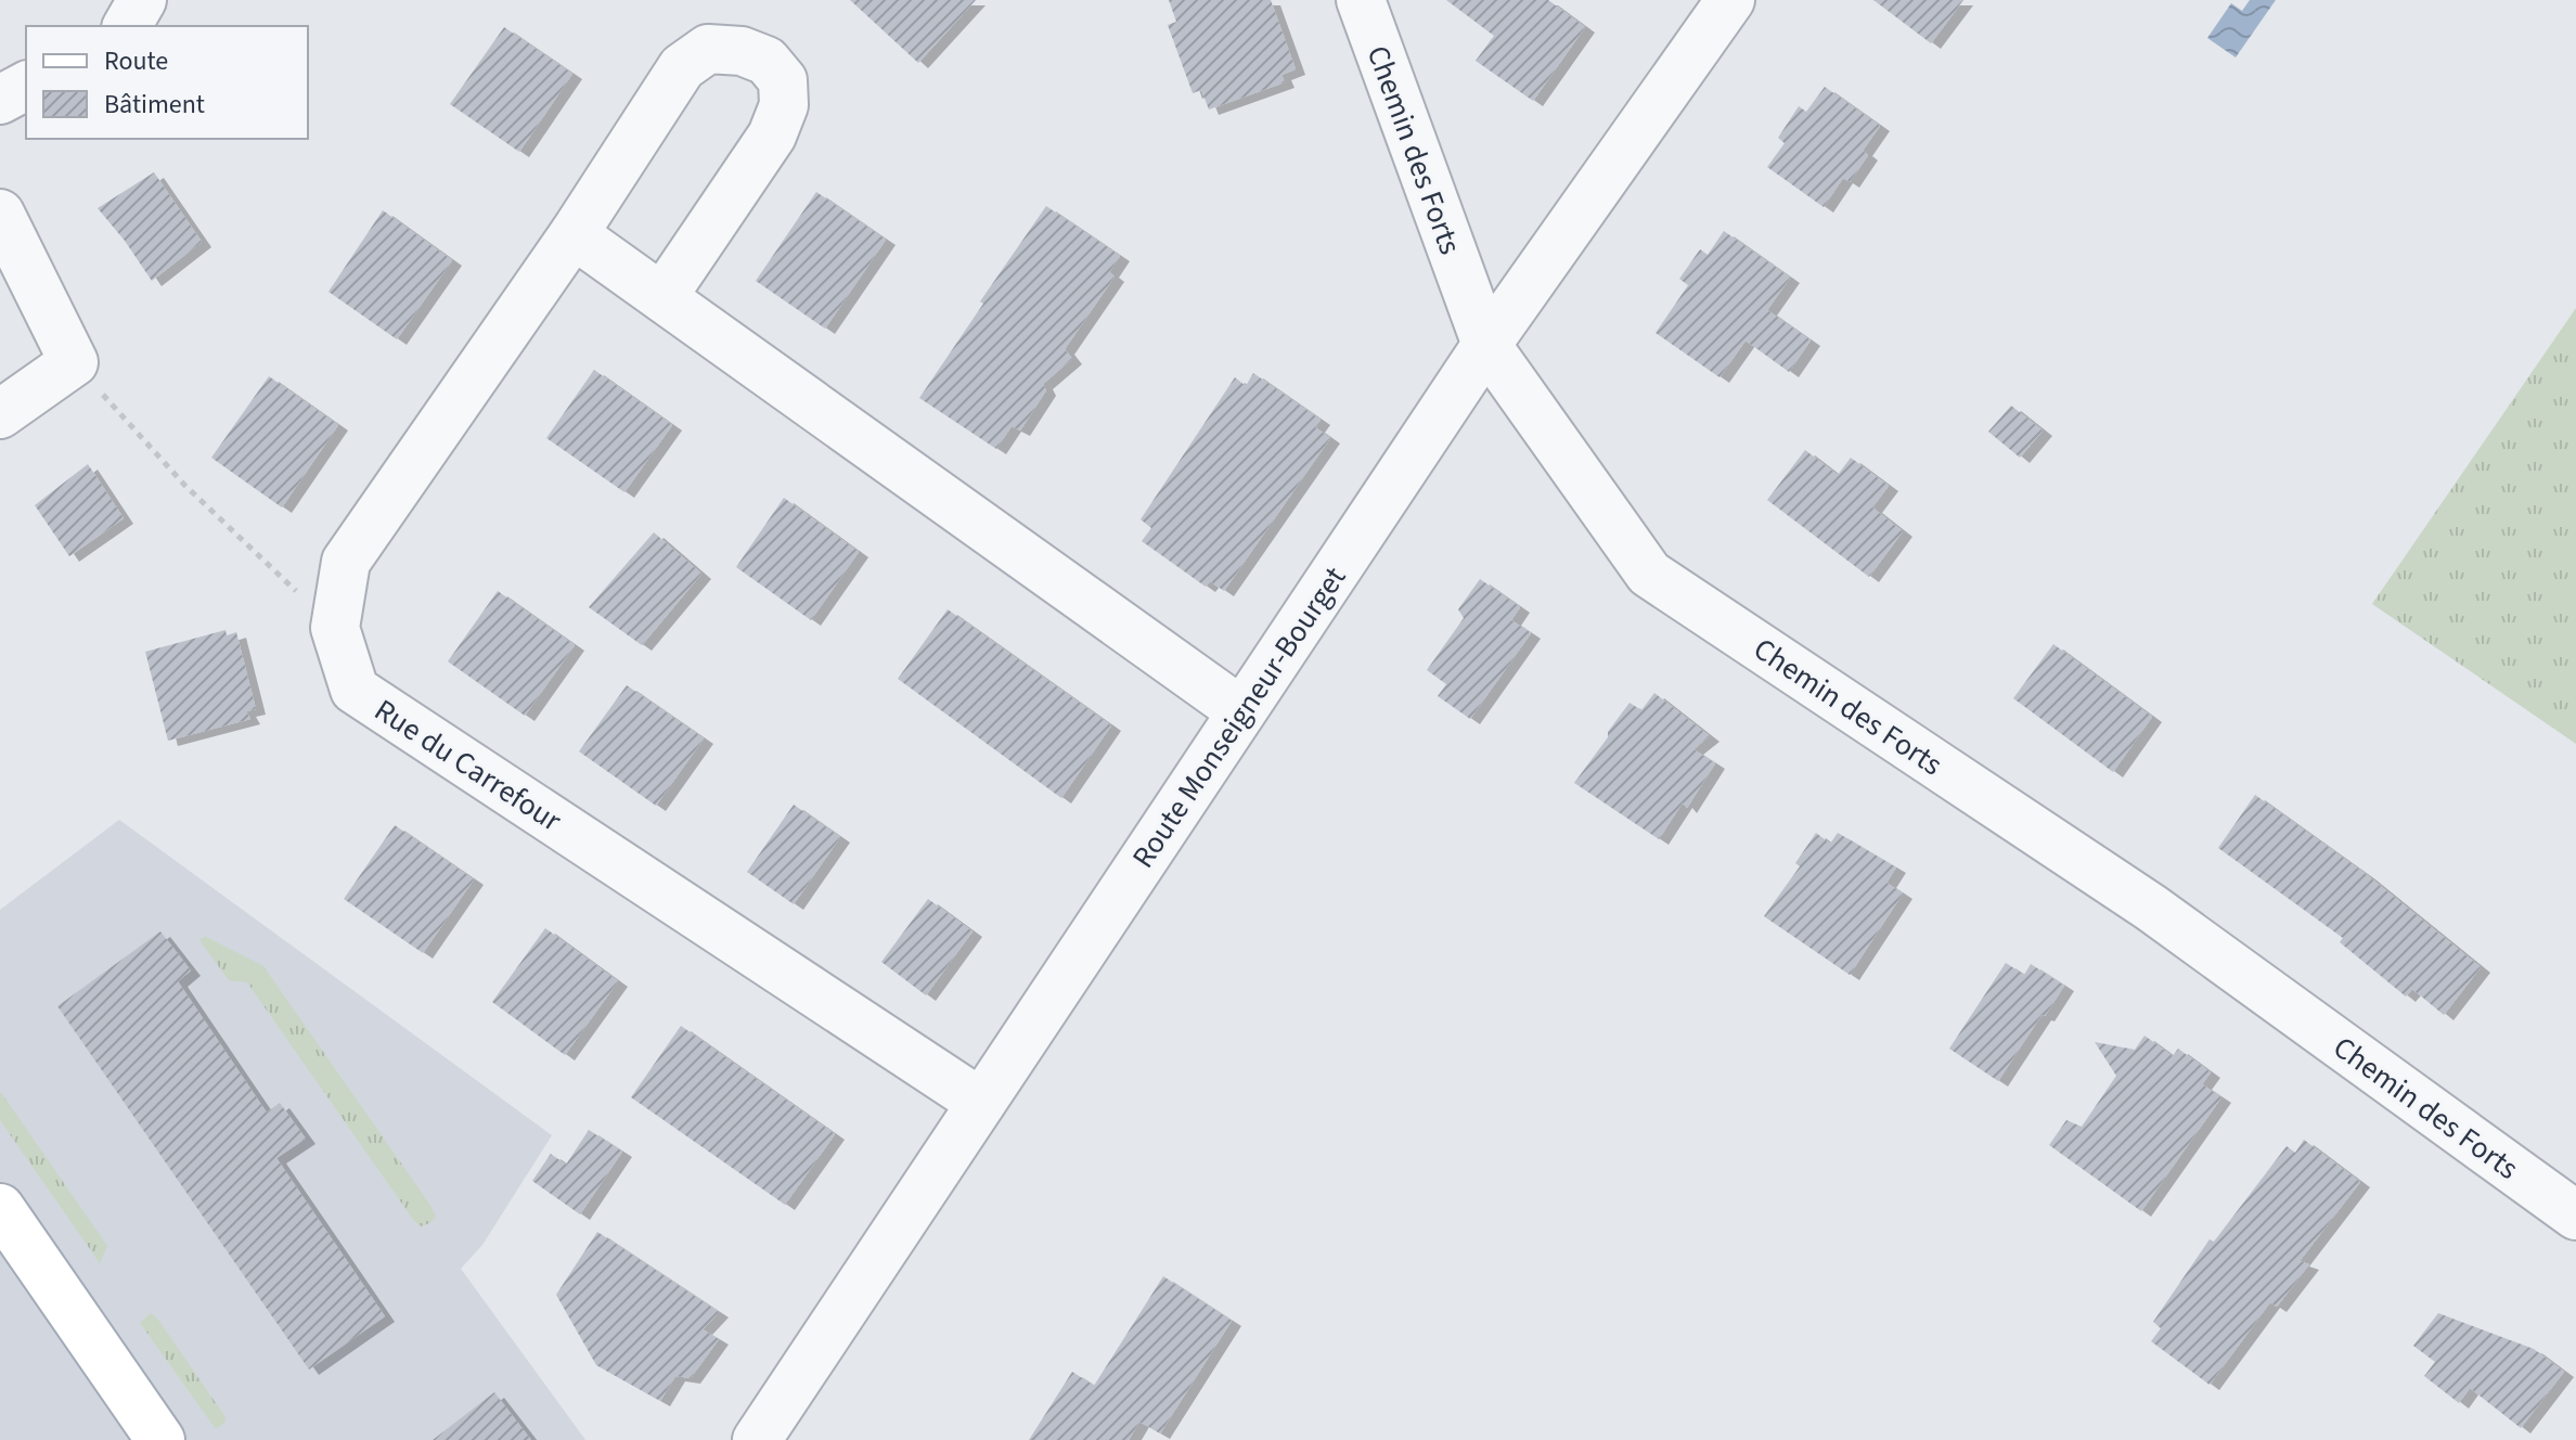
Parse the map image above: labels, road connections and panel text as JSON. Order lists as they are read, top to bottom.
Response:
{
  "streets": {
    "street": ["Chemin des Forts", "Route Monseigneur-Bourget", "Rue du Carrefour"]
  },
  "crossings": [
    ["Chemin des Forts", "Route Monseigneur-Bourget"],
    ["Route Monseigneur-Bourget", "Rue du Carrefour"]
  ],
  "legend": ["Route", "Bâtiment"]
}
